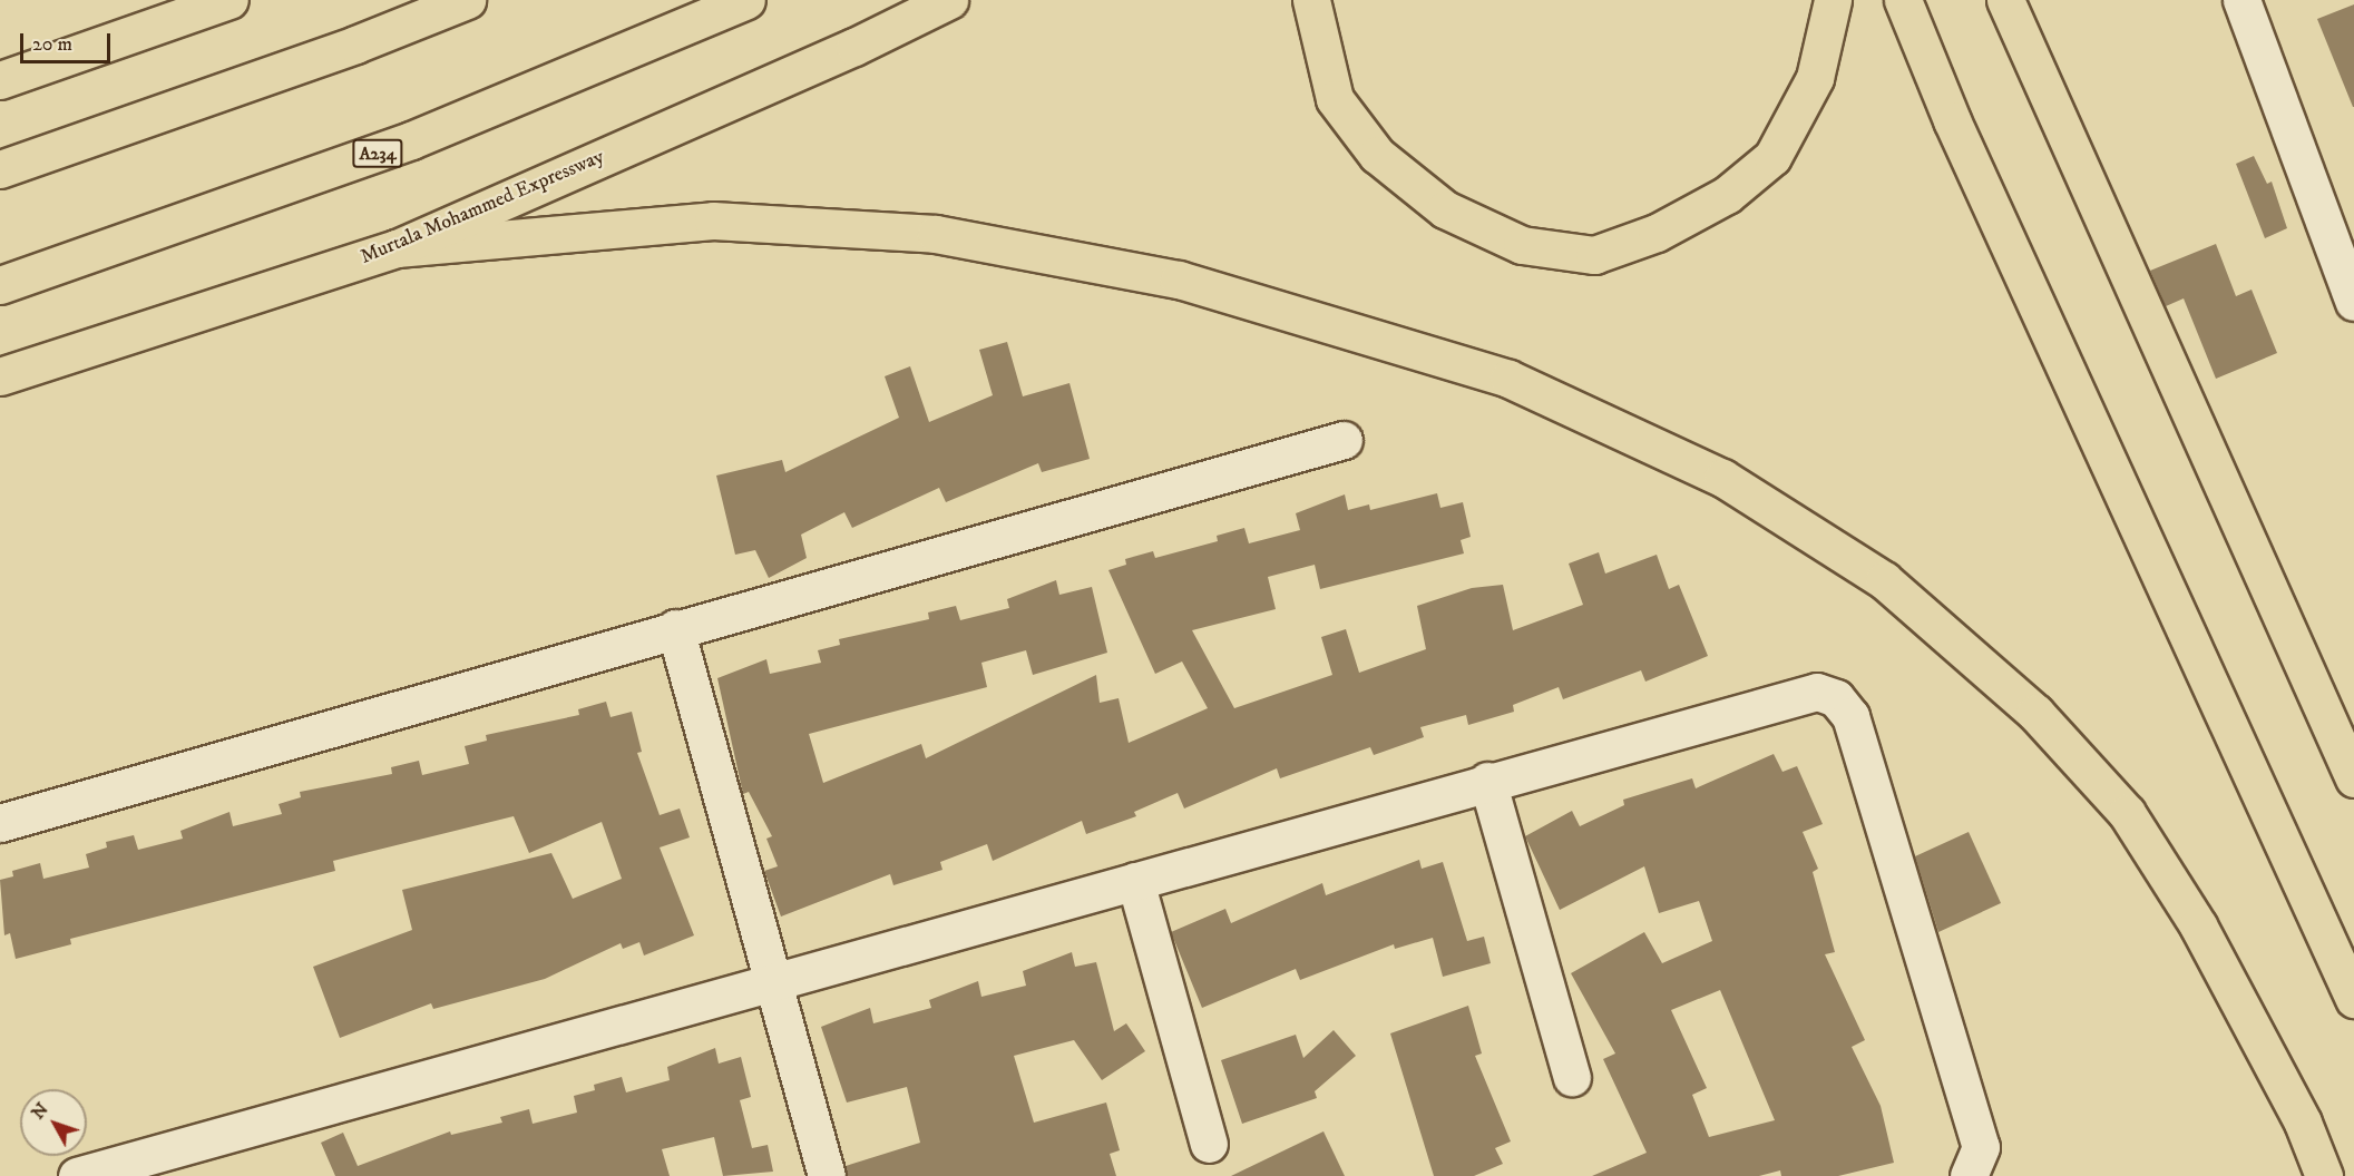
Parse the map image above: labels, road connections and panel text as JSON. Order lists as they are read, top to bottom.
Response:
{
  "streets": {
    "main road": ["A234", "Murtala Mohammed Expressway"]
  },
  "scale_bar": "20 m",
  "north": "top left"
}
